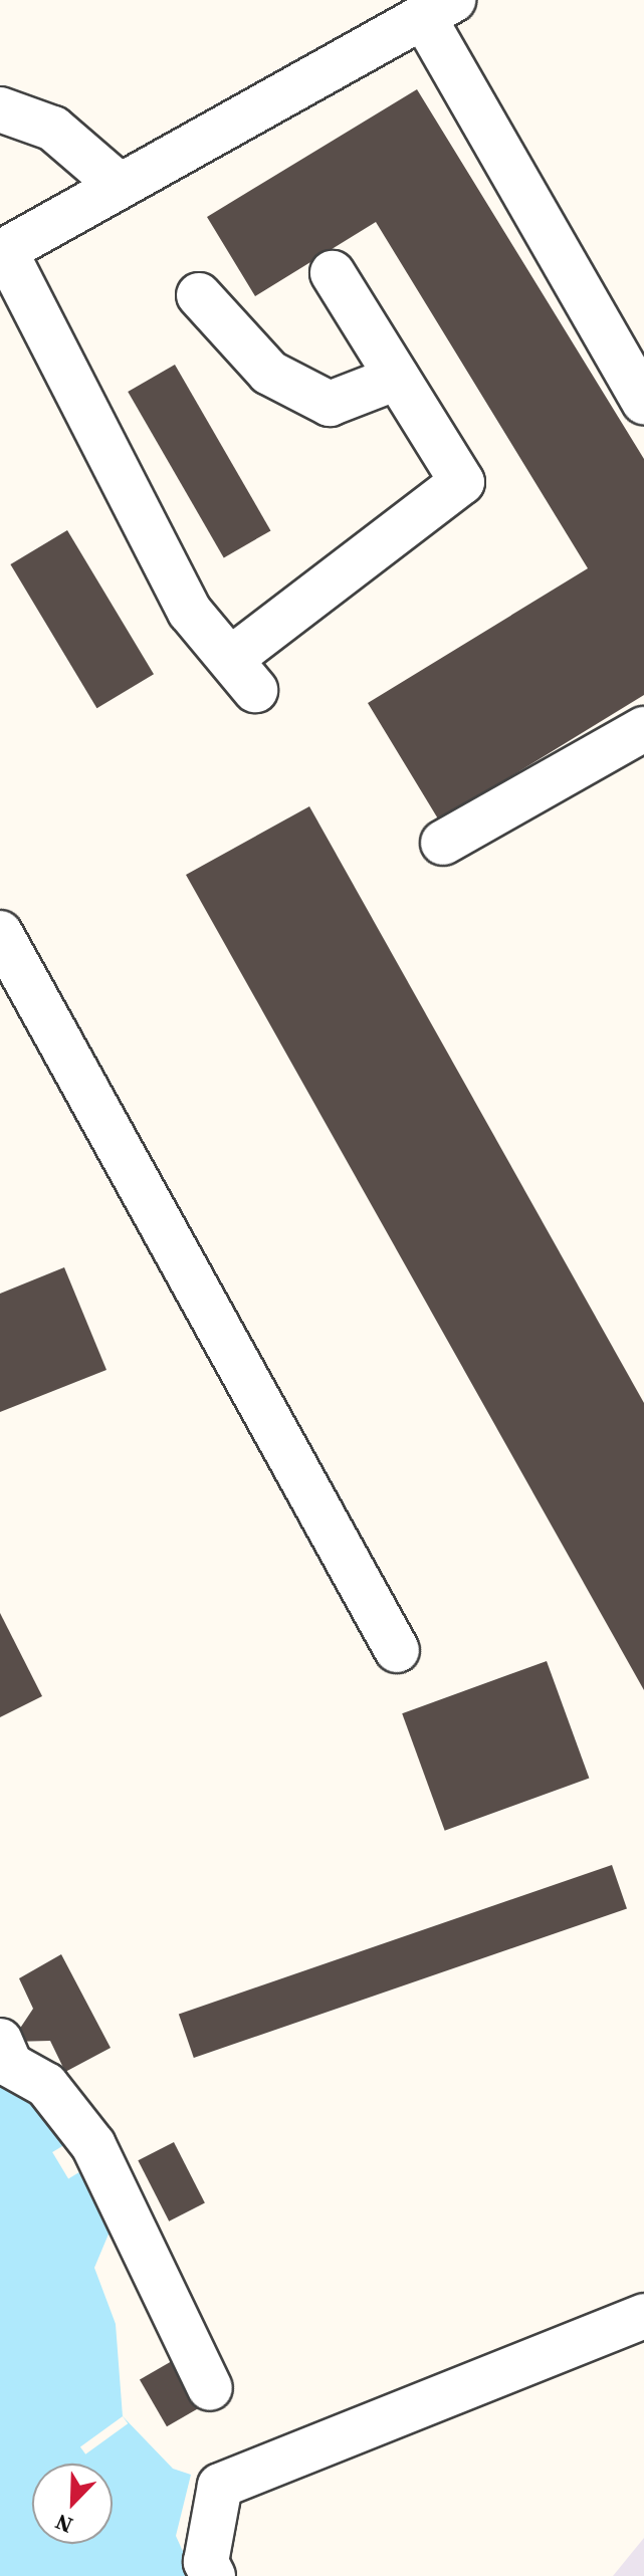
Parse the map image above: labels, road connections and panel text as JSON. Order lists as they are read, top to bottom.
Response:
{
  "north": "bottom left"
}
